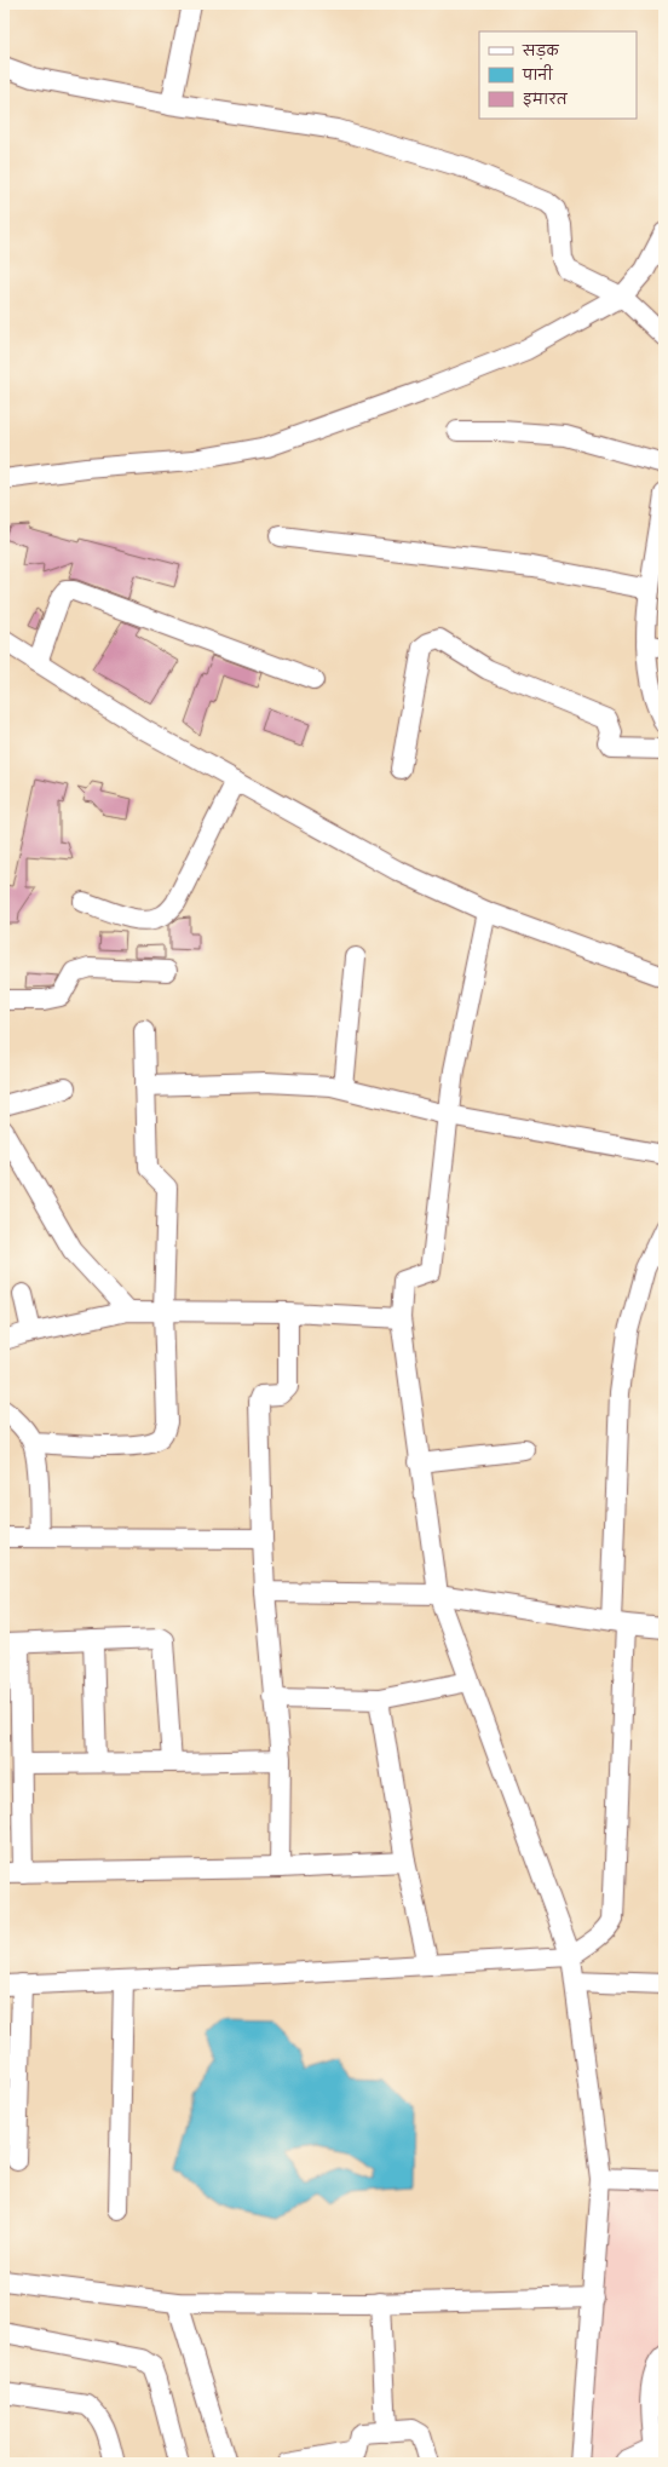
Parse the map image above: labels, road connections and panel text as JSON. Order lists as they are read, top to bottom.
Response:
{
  "legend": ["सड़क", "पानी", "इमारत"]
}
